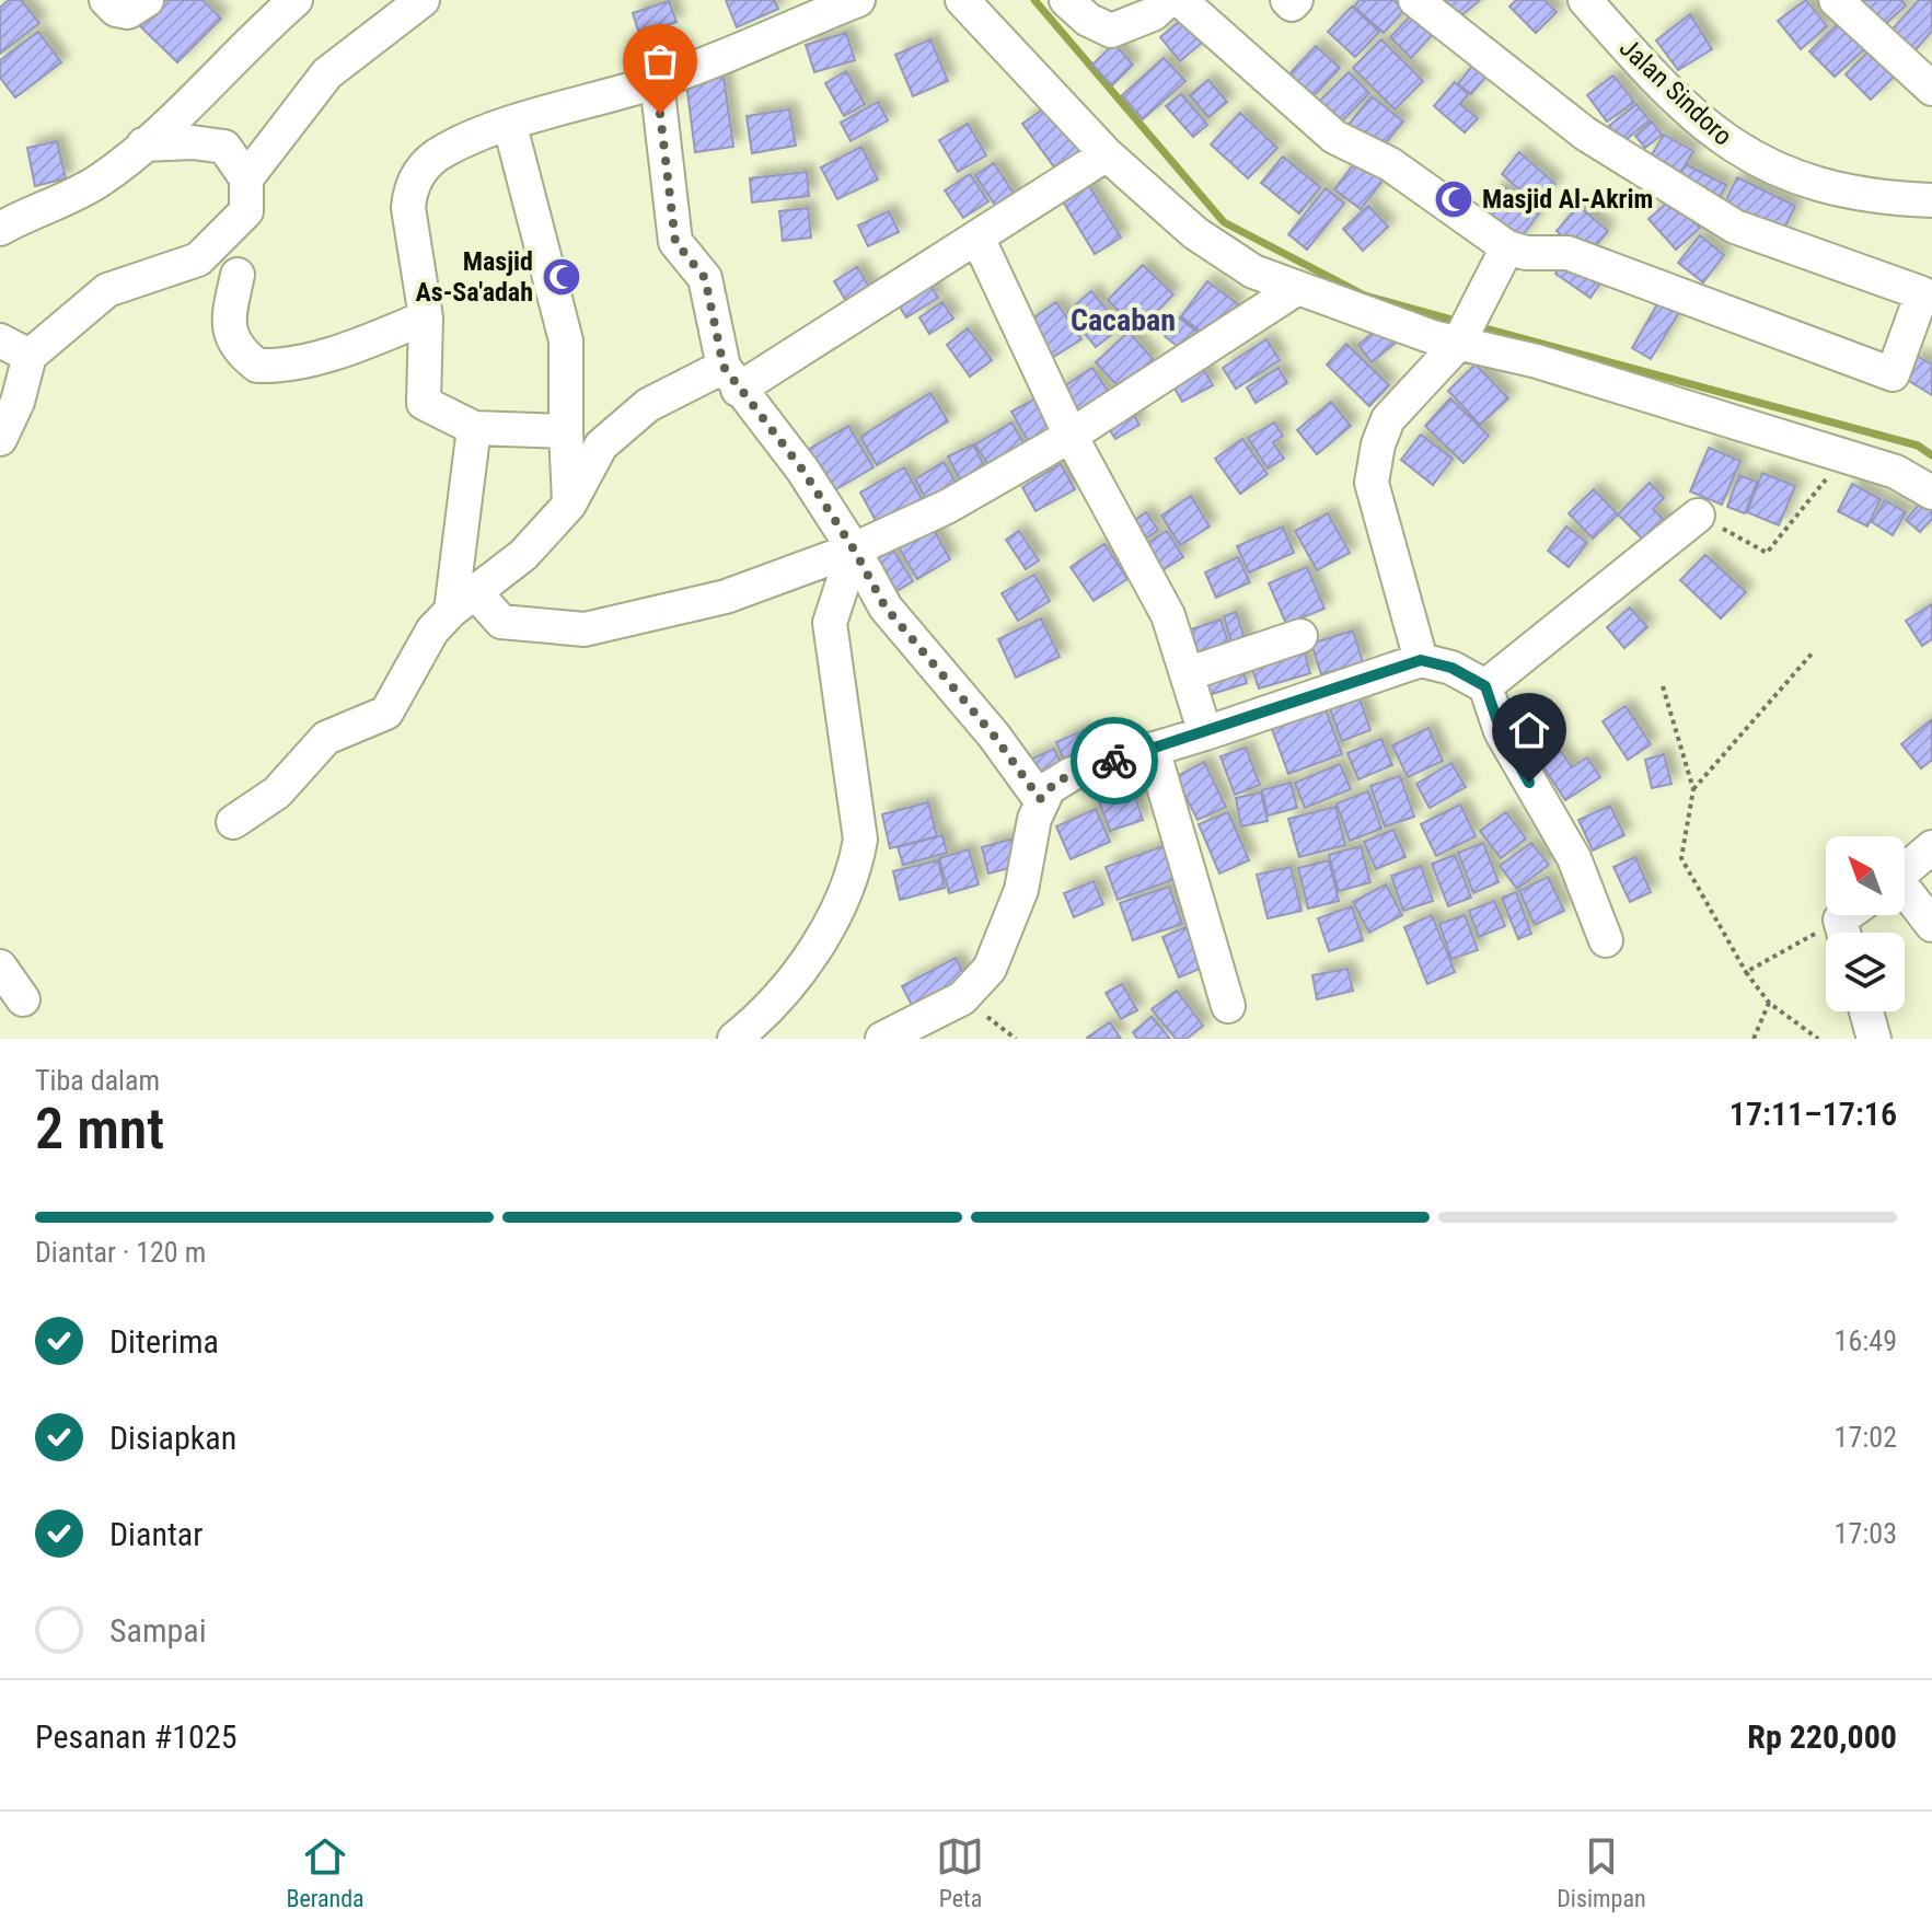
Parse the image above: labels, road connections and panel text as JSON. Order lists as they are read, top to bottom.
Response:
{
  "streets": {
    "street": ["Jalan Sindoro"]
  },
  "districts": ["Cacaban"],
  "places": {
    "mosque": ["Masjid Al-Akrim", "Masjid As-Sa'adah"]
  },
  "north": "top left",
  "page": {
    "heading": ["2 mnt", "Tiba dalam", "17:11–17:16"],
    "panel": ["Pesanan #1025", "Rp 220,000"],
    "bar": "Diantar · 120 m",
    "list": [
      ["Diterima", "16:49"],
      ["Disiapkan", "17:02"],
      ["Diantar", "17:03"],
      "Sampai"
    ],
    "tabs": ["Beranda", "Peta", "Disimpan"]
  }
}
